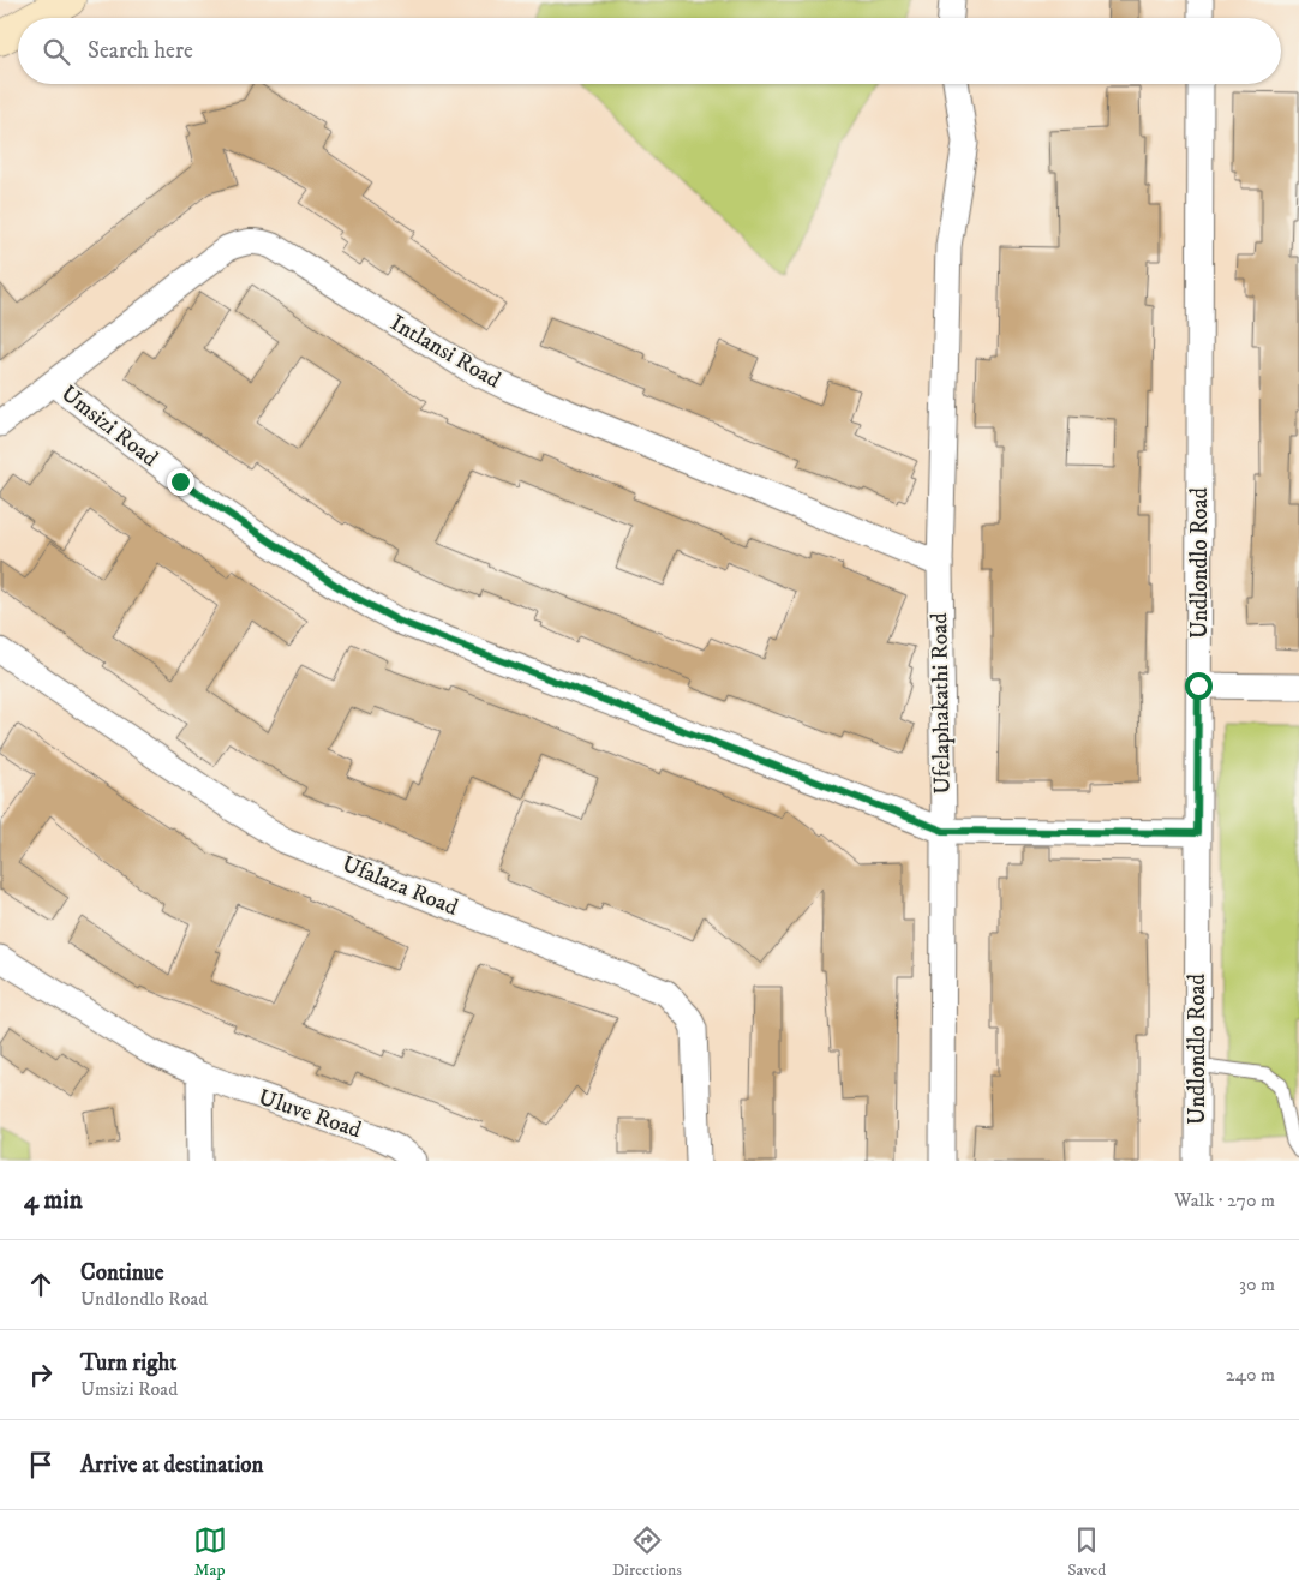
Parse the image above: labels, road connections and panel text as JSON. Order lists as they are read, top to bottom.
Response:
{
  "streets": {
    "street": [
      "Intlansi Road",
      "Umsizi Road",
      "Undlondlo Road",
      "Ufelaphakathi Road",
      "Ufalaza Road",
      "Uluve Road"
    ]
  },
  "crossings": [
    ["Intlansi Road", "Umsizi Road"],
    ["Intlansi Road", "Ufelaphakathi Road"],
    ["Umsizi Road", "Undlondlo Road"],
    ["Umsizi Road", "Ufelaphakathi Road"]
  ],
  "page": {
    "search": "Search here",
    "heading": ["4 min", "Walk · 270 m"],
    "list": [
      ["Continue", "Undlondlo Road", "30 m"],
      ["Turn right", "Umsizi Road", "240 m"],
      "Arrive at destination"
    ],
    "nav": ["Map", "Directions", "Saved"]
  }
}
